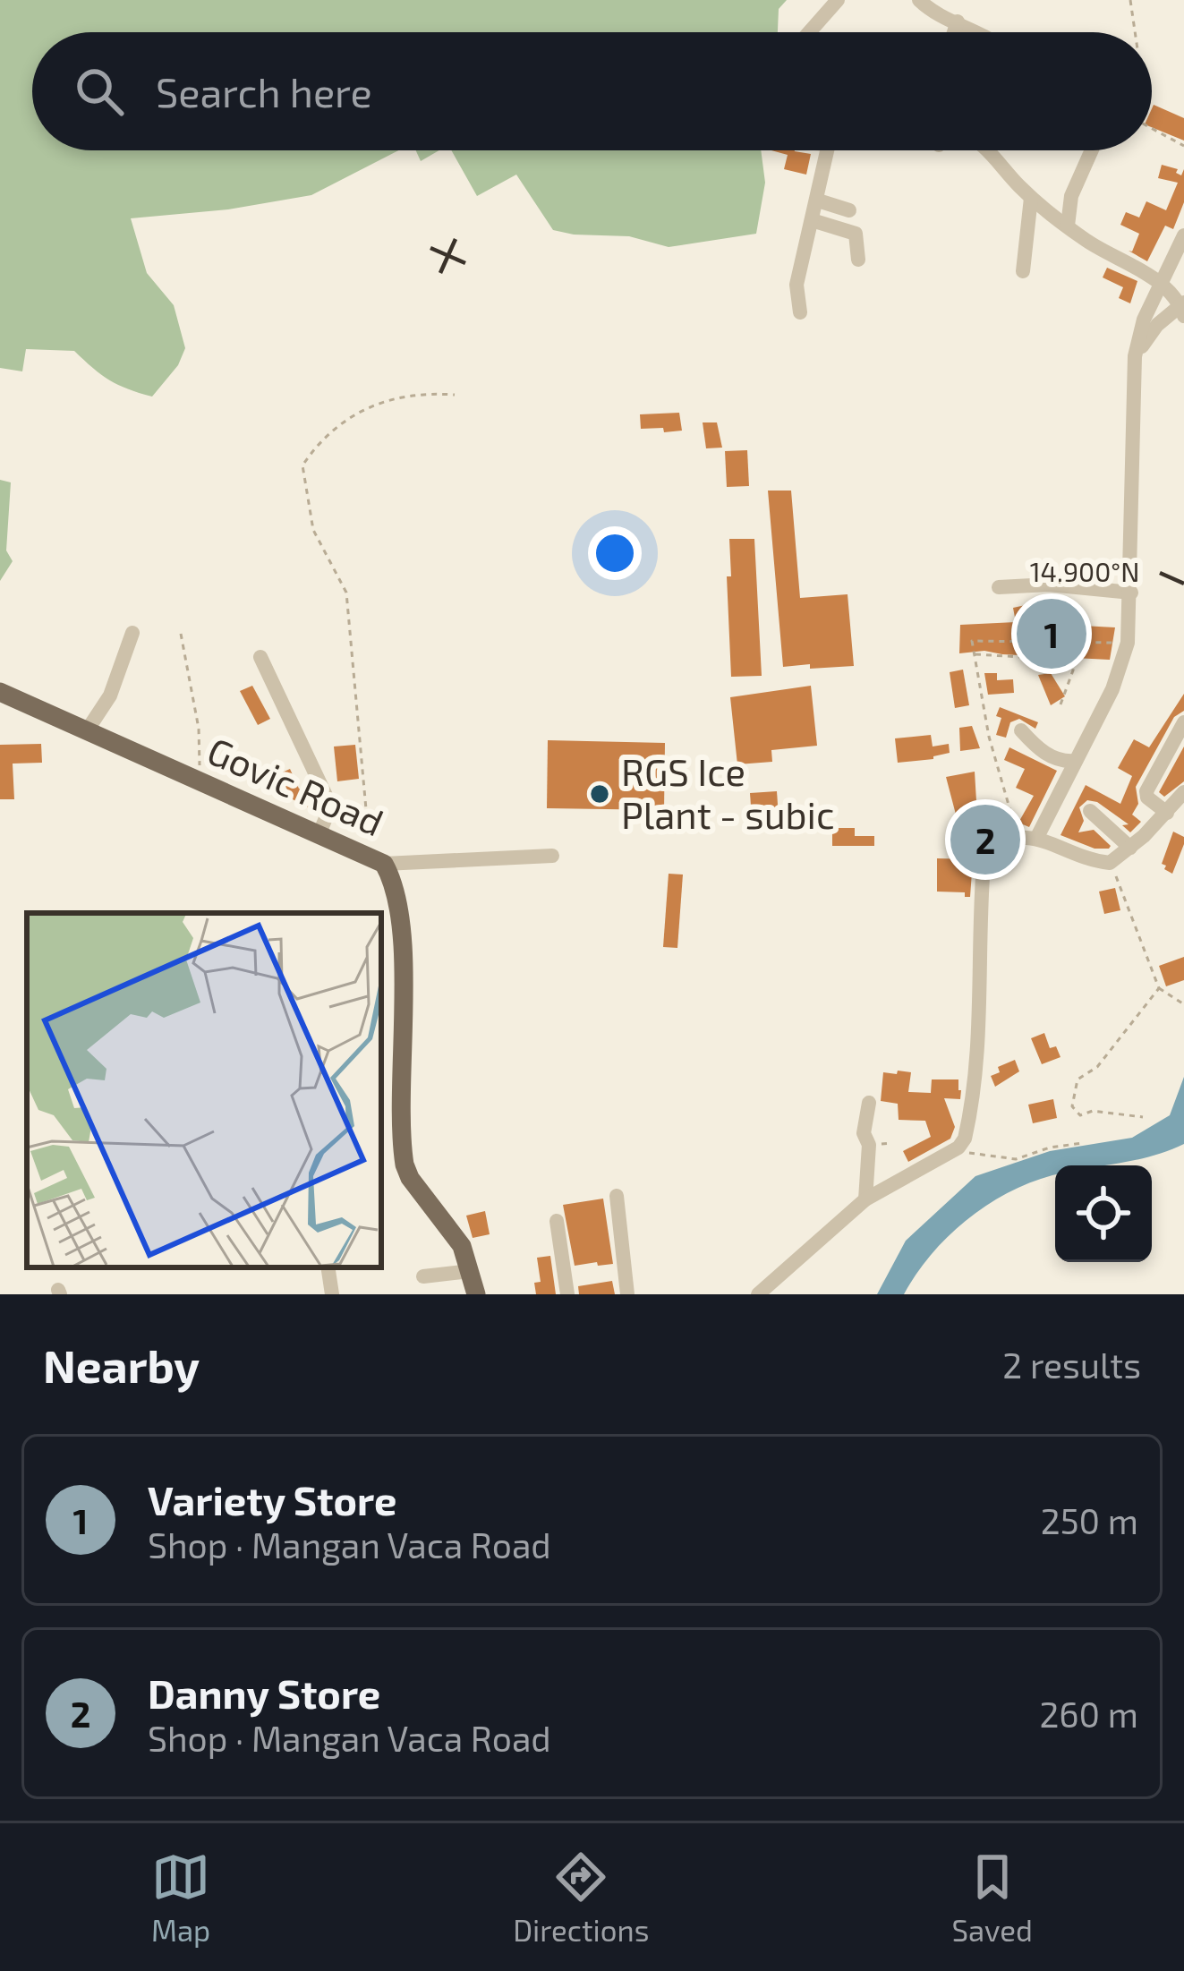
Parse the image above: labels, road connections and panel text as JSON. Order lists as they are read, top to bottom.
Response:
{
  "streets": {
    "main road": ["Govic Road"]
  },
  "places": ["RGS Ice Plant - subic"],
  "page": {
    "search": "Search here",
    "pins": ["1", "2"],
    "heading": ["Nearby", "2 results"],
    "list": [
      {
        "mark": "1",
        "name": "Variety Store",
        "note": "Shop · Mangan Vaca Road",
        "value": "250 m"
      },
      {
        "mark": "2",
        "name": "Danny Store",
        "note": "Shop · Mangan Vaca Road",
        "value": "260 m"
      }
    ],
    "nav": ["Map", "Directions", "Saved"]
  },
  "coordinates": ["14.900°N"]
}
